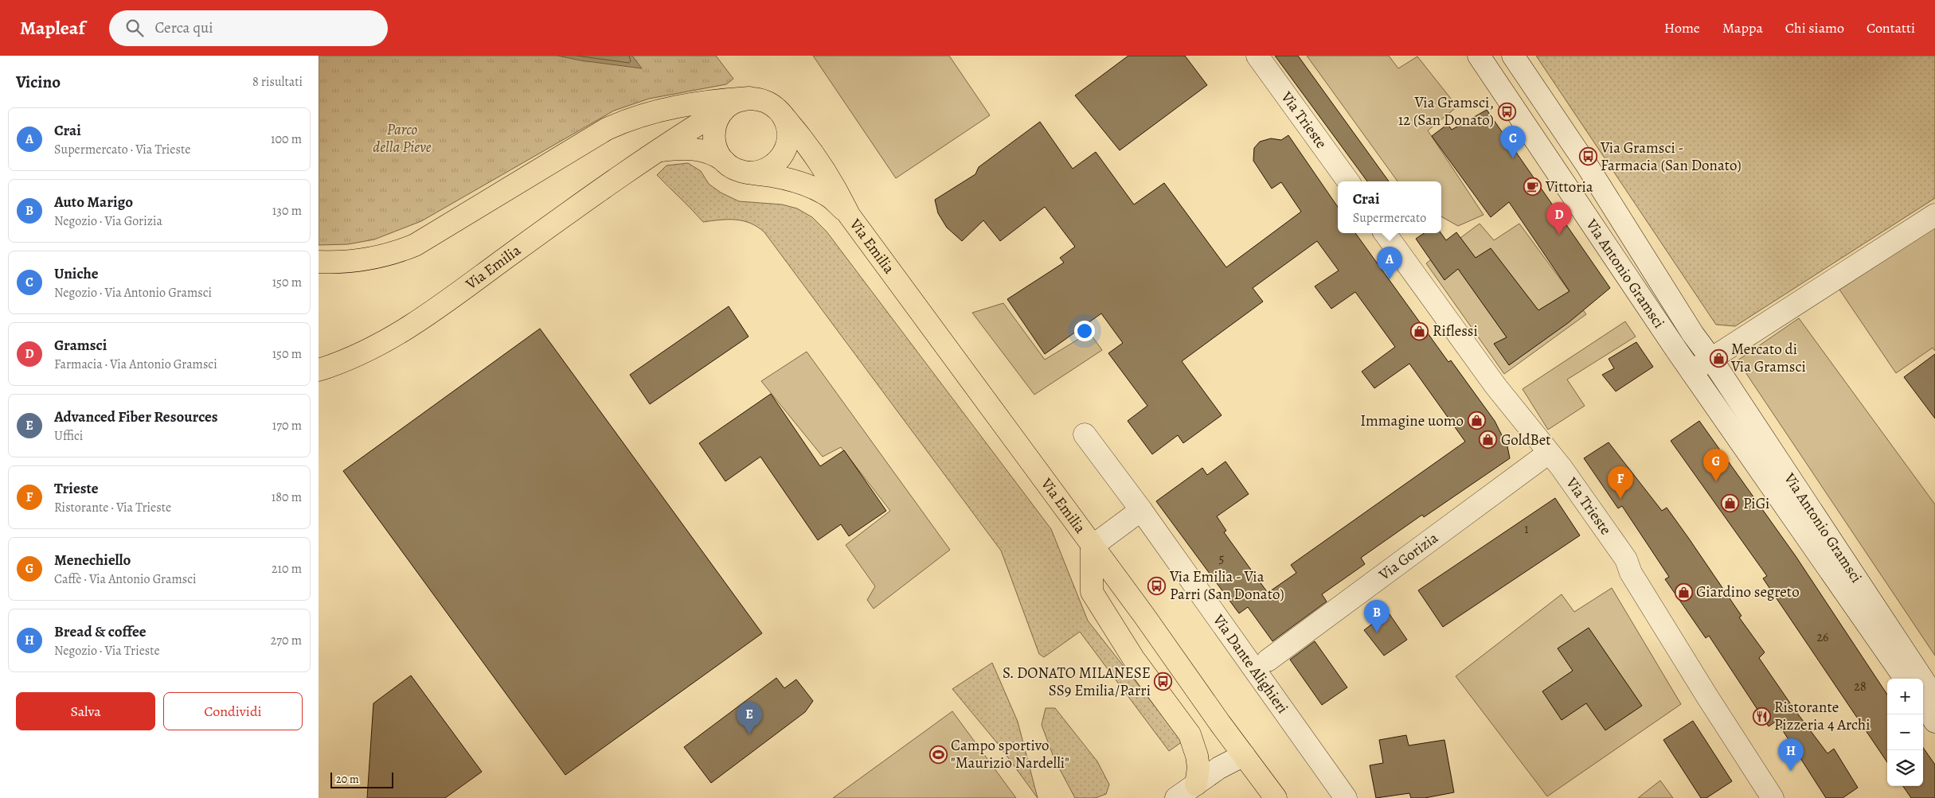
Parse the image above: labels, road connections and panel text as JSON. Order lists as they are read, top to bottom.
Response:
{
  "streets": {
    "main road": ["Via Emilia"],
    "street": [
      "Via Trieste",
      "Via Antonio Gramsci",
      "Via Gorizia",
      "Via Dante Alighieri"
    ]
  },
  "crossings": [
    ["Via Trieste", "Via Gorizia"]
  ],
  "parks": ["Parco della Pieve"],
  "places": {
    "bus stop": [
      "Via Gramsci, 12 (San Donato)",
      "Via Gramsci - Farmacia (San Donato)",
      "Via Emilia - Via Parri (San Donato)",
      "S. DONATO MILANESE SS9 Emilia/Parri"
    ],
    "cafe": ["Vittoria"],
    "shop": [
      "Riflessi",
      "Mercato di Via Gramsci",
      "Immagine uomo",
      "GoldBet",
      "PiGi",
      "Giardino segreto"
    ],
    "restaurant": ["Ristorante Pizzeria 4 Archi"],
    "sports": ["Campo sportivo \"Maurizio Nardelli\""]
  },
  "house_numbers": [
    "1",
    "5",
    "26",
    "28"
  ],
  "scale_bar": "20 m",
  "page": {
    "header": "Mapleaf",
    "search": "Cerca qui",
    "nav": [
      "Home",
      "Mappa",
      "Chi siamo",
      "Contatti"
    ],
    "heading": ["Vicino", "8 risultati"],
    "list": [
      {
        "mark": "A",
        "name": "Crai",
        "note": "Supermercato · Via Trieste",
        "value": "100 m"
      },
      {
        "mark": "B",
        "name": "Auto Marigo",
        "note": "Negozio · Via Gorizia",
        "value": "130 m"
      },
      {
        "mark": "C",
        "name": "Uniche",
        "note": "Negozio · Via Antonio Gramsci",
        "value": "150 m"
      },
      {
        "mark": "D",
        "name": "Gramsci",
        "note": "Farmacia · Via Antonio Gramsci",
        "value": "150 m"
      },
      {
        "mark": "E",
        "name": "Advanced Fiber Resources",
        "note": "Uffici",
        "value": "170 m"
      },
      {
        "mark": "F",
        "name": "Trieste",
        "note": "Ristorante · Via Trieste",
        "value": "180 m"
      },
      {
        "mark": "G",
        "name": "Menechiello",
        "note": "Caffè · Via Antonio Gramsci",
        "value": "210 m"
      },
      {
        "mark": "H",
        "name": "Bread & coffee",
        "note": "Negozio · Via Trieste",
        "value": "270 m"
      }
    ],
    "pins": [
      "C",
      "D",
      "A",
      "G",
      "F",
      "B",
      "E",
      "H"
    ],
    "popup": ["Crai", "Supermercato"],
    "map_buttons": ["+", "−"],
    "buttons": ["Salva", "Condividi"],
    "scale": "20 m"
  }
}
